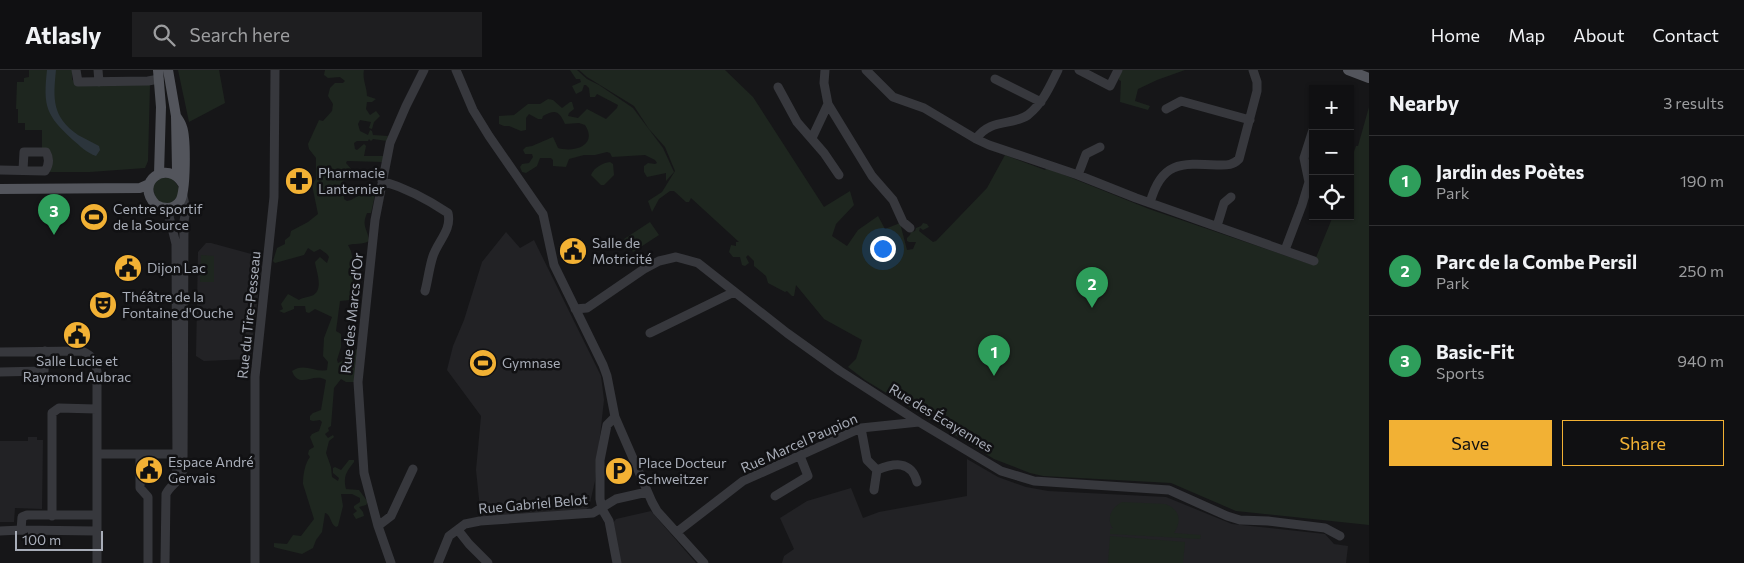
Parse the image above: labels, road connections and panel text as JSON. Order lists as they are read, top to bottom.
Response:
{
  "streets": {
    "street": [
      "Rue des Marcs d'Or",
      "Rue du Tire-Pesseau",
      "Rue des Écayennes",
      "Rue Marcel Paupion",
      "Rue Gabriel Belot"
    ]
  },
  "crossings": [
    ["Rue des Écayennes", "Rue Marcel Paupion"]
  ],
  "places": {
    "pharmacy": ["Pharmacie Lanternier"],
    "sports": ["Centre sportif de la Source", "Gymnase"],
    "public building": [
      "Salle de Motricité",
      "Dijon Lac",
      "Salle Lucie et Raymond Aubrac",
      "Espace André Gervais"
    ],
    "theatre": ["Théâtre de la Fontaine d'Ouche"],
    "parking": ["Place Docteur Schweitzer"]
  },
  "scale_bar": "100 m",
  "page": {
    "header": "Atlasly",
    "search": "Search here",
    "nav": [
      "Home",
      "Map",
      "About",
      "Contact"
    ],
    "heading": ["Nearby", "3 results"],
    "map_buttons": ["+", "−"],
    "list": [
      {
        "mark": "1",
        "name": "Jardin des Poètes",
        "note": "Park",
        "value": "190 m"
      },
      {
        "mark": "2",
        "name": "Parc de la Combe Persil",
        "note": "Park",
        "value": "250 m"
      },
      {
        "mark": "3",
        "name": "Basic-Fit",
        "note": "Sports",
        "value": "940 m"
      }
    ],
    "pins": ["3", "2", "1"],
    "buttons": ["Save", "Share"],
    "scale": "100 m"
  }
}
